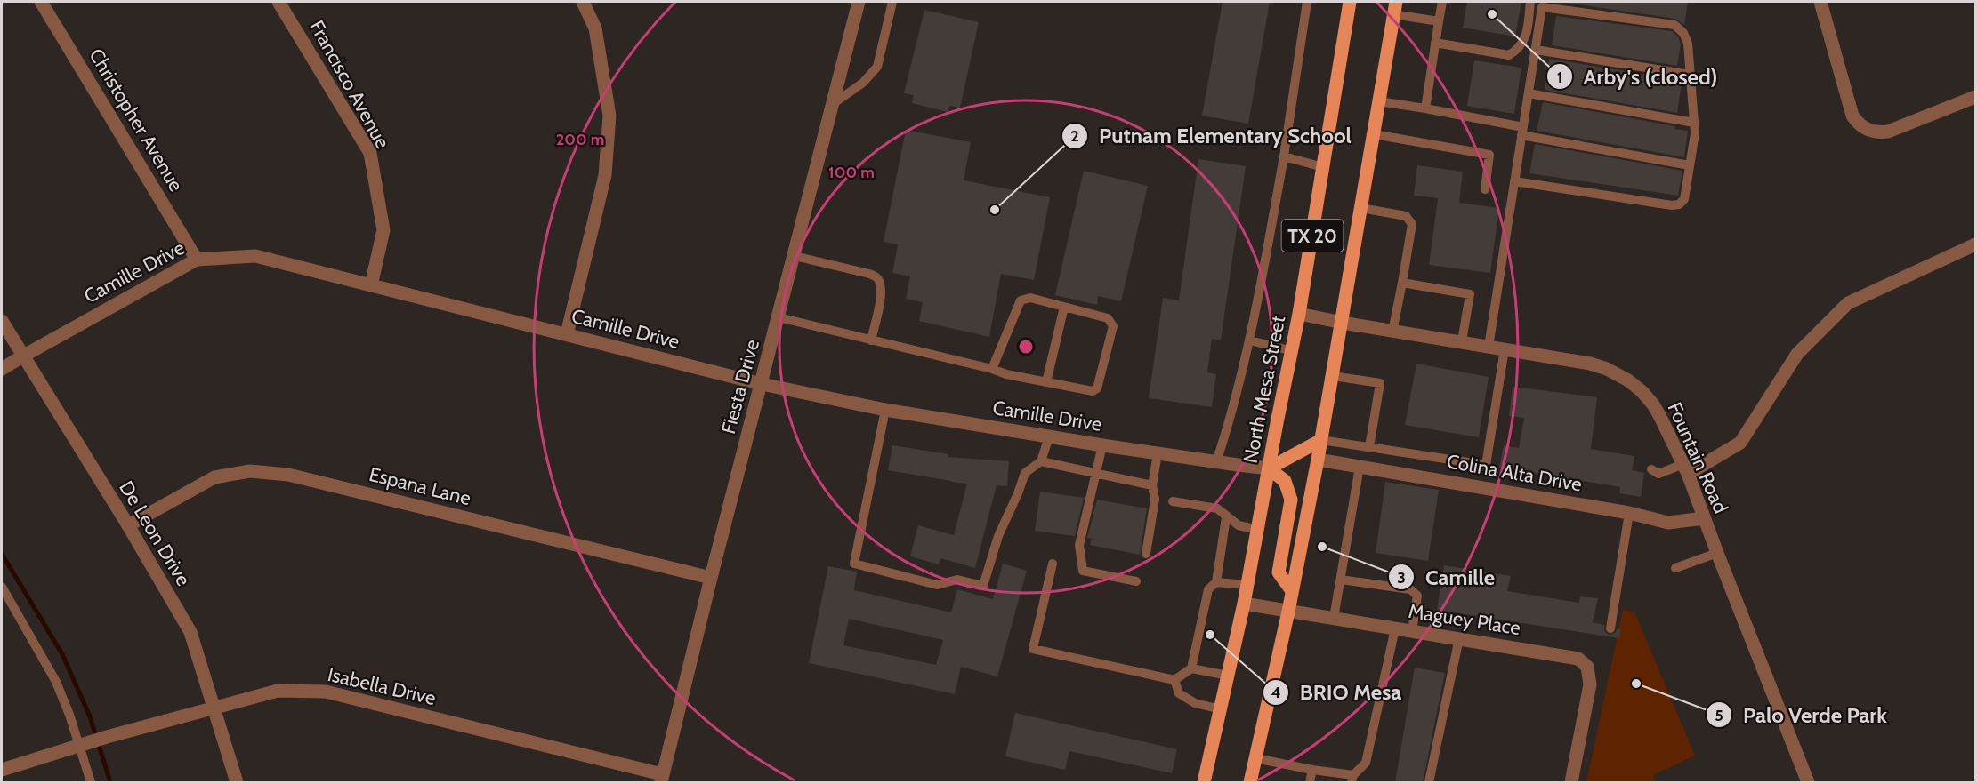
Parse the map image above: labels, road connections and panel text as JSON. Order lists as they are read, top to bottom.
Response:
{
  "streets": {
    "main road": ["TX 20", "North Mesa Street"],
    "street": [
      "Francisco Avenue",
      "Christopher Avenue",
      "Camille Drive",
      "Fiesta Drive",
      "Fountain Road",
      "Colina Alta Drive",
      "Espana Lane",
      "De Leon Drive",
      "Maguey Place",
      "Isabella Drive"
    ]
  },
  "crossings": [
    ["Francisco Avenue", "Camille Drive"],
    ["Christopher Avenue", "Camille Drive"],
    ["TX 20", "Fountain Road"],
    ["TX 20", "Colina Alta Drive"],
    ["TX 20", "Maguey Place"],
    ["Camille Drive", "Fiesta Drive"],
    ["Camille Drive", "North Mesa Street"],
    ["Camille Drive", "De Leon Drive"],
    ["Fiesta Drive", "Espana Lane"],
    ["Fiesta Drive", "Isabella Drive"],
    ["North Mesa Street", "Fountain Road"],
    ["North Mesa Street", "Maguey Place"],
    ["Fountain Road", "Colina Alta Drive"],
    ["Espana Lane", "De Leon Drive"],
    ["De Leon Drive", "Isabella Drive"]
  ],
  "places": [
    "Arby's (closed)",
    "Putnam Elementary School",
    "Camille",
    "BRIO Mesa",
    "Palo Verde Park"
  ],
  "rings": ["200 m", "100 m"]
}
